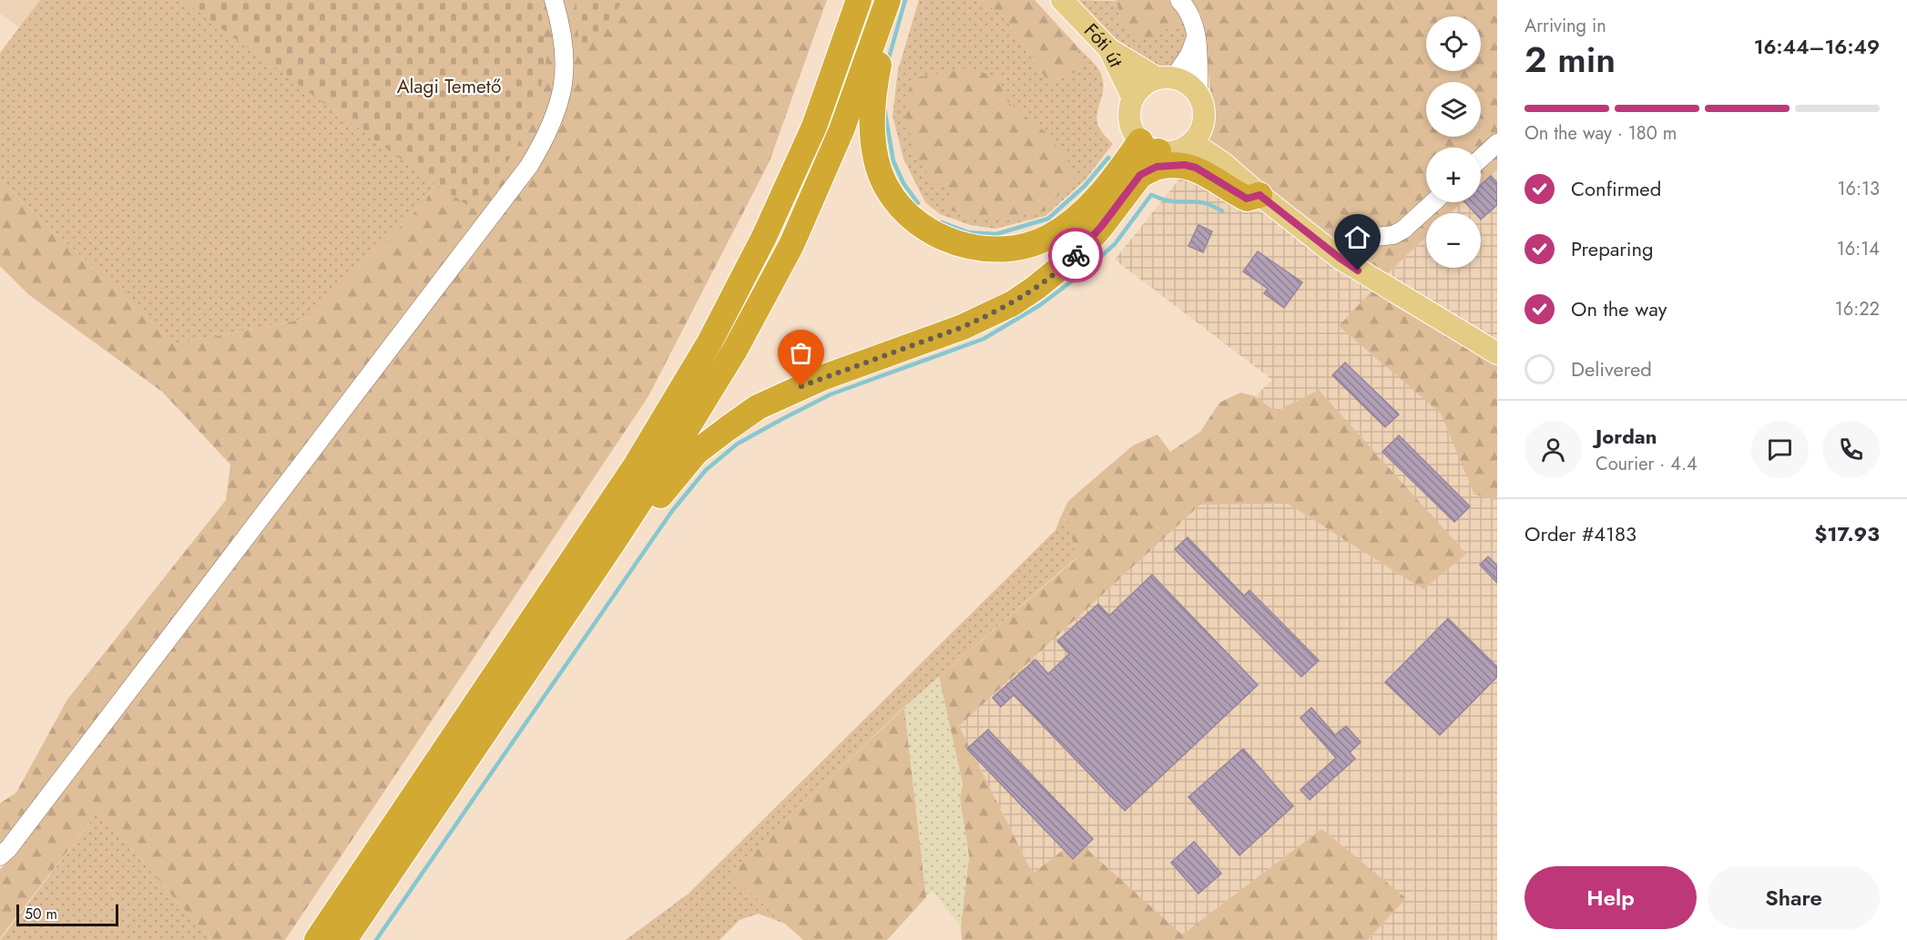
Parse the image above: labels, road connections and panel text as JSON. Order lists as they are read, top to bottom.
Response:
{
  "streets": {
    "main road": ["Fóti út"]
  },
  "parks": ["Alagi Temető"],
  "scale_bar": "50 m",
  "page": {
    "heading": ["2 min", "Arriving in", "16:44–16:49"],
    "panel": [
      "Jordan",
      "Courier · 4.4",
      "Order #4183",
      "$17.93"
    ],
    "map_buttons": ["+", "−"],
    "bar": "On the way · 180 m",
    "list": [
      ["Confirmed", "16:13"],
      ["Preparing", "16:14"],
      ["On the way", "16:22"],
      "Delivered"
    ],
    "buttons": ["Help", "Share"],
    "scale": "50 m"
  }
}
